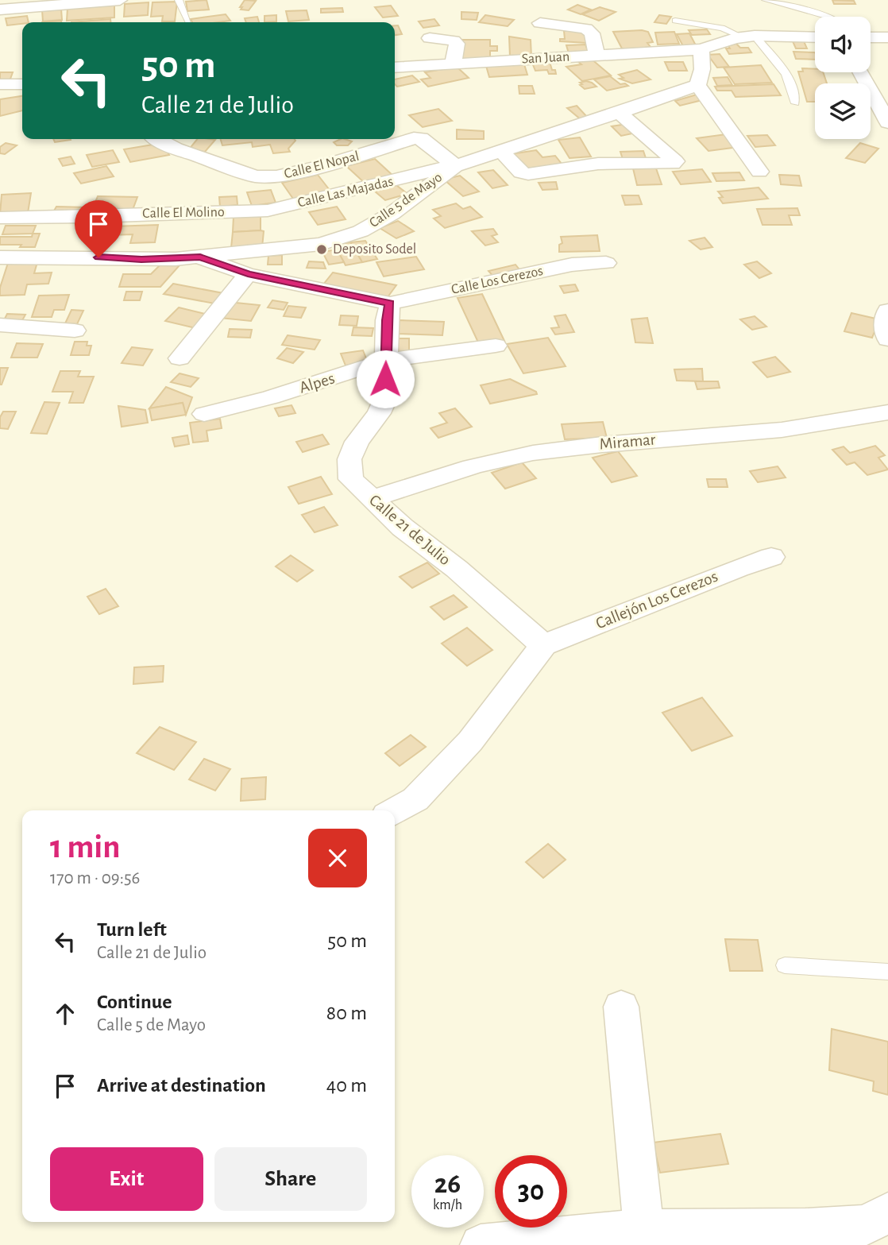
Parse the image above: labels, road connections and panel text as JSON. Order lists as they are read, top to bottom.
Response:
{
  "streets": {
    "street": [
      "San Juan",
      "Calle El Nopal",
      "Calle Las Majadas",
      "Calle 5 de Mayo",
      "Calle El Molino",
      "Calle Los Cerezos",
      "Alpes",
      "Miramar",
      "Calle 21 de Julio",
      "Callejón Los Cerezos"
    ]
  },
  "crossings": [
    ["Calle El Nopal", "Calle Las Majadas"],
    ["Calle El Nopal", "Calle 5 de Mayo"],
    ["Calle Las Majadas", "Calle 5 de Mayo"],
    ["Calle Las Majadas", "Calle El Molino"],
    ["Calle Los Cerezos", "Calle 21 de Julio"],
    ["Alpes", "Calle 21 de Julio"],
    ["Miramar", "Calle 21 de Julio"],
    ["Calle 21 de Julio", "Callejón Los Cerezos"]
  ],
  "places": ["Deposito Sodel"],
  "page": {
    "turn": ["50 m", "Calle 21 de Julio"],
    "heading": ["1 min", "170 m · 09:56"],
    "list": [
      {
        "name": "Turn left",
        "note": "Calle 21 de Julio",
        "value": "50 m"
      },
      {
        "name": "Continue",
        "note": "Calle 5 de Mayo",
        "value": "80 m"
      },
      {
        "name": "Arrive at destination",
        "value": "40 m"
      }
    ],
    "buttons": ["Exit", "Share"],
    "speed": "26 km/h",
    "limit": "30"
  }
}
